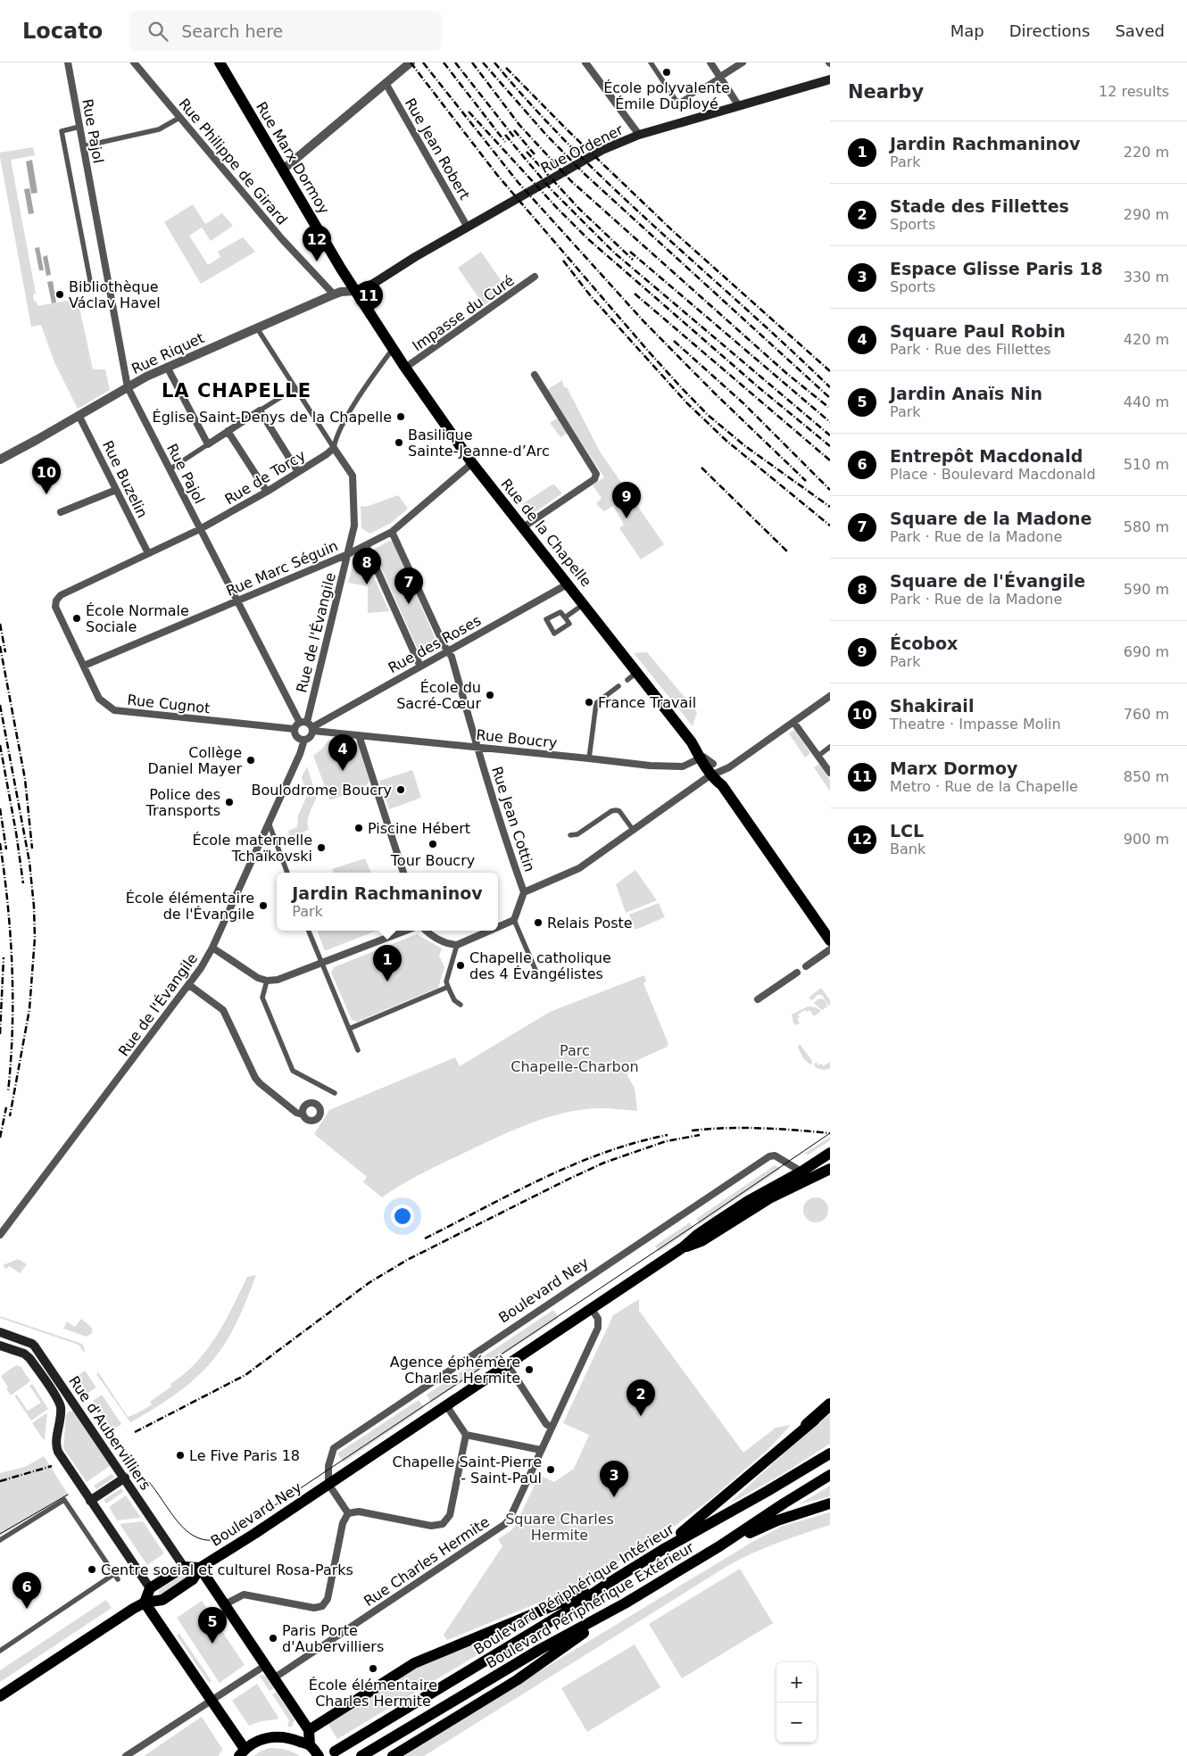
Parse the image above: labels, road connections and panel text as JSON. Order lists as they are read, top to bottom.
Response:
{
  "streets": {
    "main road": [
      "Rue Ordener",
      "Rue Marx Dormoy",
      "Rue de la Chapelle",
      "Boulevard Ney",
      "Rue d'Aubervilliers",
      "Boulevard Périphérique Intérieur",
      "Boulevard Périphérique Extérieur"
    ],
    "street": [
      "Rue Pajol",
      "Rue Jean Robert",
      "Rue Philippe de Girard",
      "Impasse du Curé",
      "Rue Riquet",
      "Rue de Torcy",
      "Rue Buzelin",
      "Rue Marc Séguin",
      "Rue de l'Évangile",
      "Rue des Roses",
      "Rue Cugnot",
      "Rue Boucry",
      "Rue Jean Cottin",
      "Rue Charles Hermite"
    ]
  },
  "crossings": [
    ["Rue Pajol", "Rue Riquet"],
    ["Rue Pajol", "Rue de Torcy"],
    ["Rue Pajol", "Rue Marc Séguin"],
    ["Rue Pajol", "Rue de l'Évangile"],
    ["Rue Pajol", "Rue des Roses"],
    ["Rue Pajol", "Rue Cugnot"],
    ["Rue Pajol", "Rue Boucry"],
    ["Rue Jean Robert", "Rue Ordener"],
    ["Rue Ordener", "Rue Marx Dormoy"],
    ["Rue Ordener", "Rue Riquet"],
    ["Rue Ordener", "Rue de la Chapelle"],
    ["Rue Marx Dormoy", "Rue Riquet"],
    ["Rue Marx Dormoy", "Rue de la Chapelle"],
    ["Rue Philippe de Girard", "Rue Riquet"],
    ["Impasse du Curé", "Rue de la Chapelle"],
    ["Rue Riquet", "Rue Buzelin"],
    ["Rue Riquet", "Rue de la Chapelle"],
    ["Rue de Torcy", "Rue Buzelin"],
    ["Rue de Torcy", "Rue de l'Évangile"],
    ["Rue de Torcy", "Rue Cugnot"],
    ["Rue de la Chapelle", "Rue Marc Séguin"],
    ["Rue de la Chapelle", "Rue des Roses"],
    ["Rue de la Chapelle", "Rue Boucry"],
    ["Rue Marc Séguin", "Rue de l'Évangile"],
    ["Rue Marc Séguin", "Rue Cugnot"],
    ["Rue Marc Séguin", "Rue Jean Cottin"],
    ["Rue de l'Évangile", "Rue des Roses"],
    ["Rue de l'Évangile", "Rue Cugnot"],
    ["Rue de l'Évangile", "Rue Boucry"],
    ["Rue des Roses", "Rue Cugnot"],
    ["Rue des Roses", "Rue Boucry"],
    ["Rue des Roses", "Rue Jean Cottin"],
    ["Rue Cugnot", "Rue Boucry"],
    ["Rue Boucry", "Rue Jean Cottin"],
    ["Boulevard Ney", "Rue Charles Hermite"]
  ],
  "districts": ["LA CHAPELLE"],
  "parks": ["Parc Chapelle-Charbon", "Square Charles Hermite"],
  "places": [
    "École polyvalente Émile Duployé",
    "Bibliothèque Václav Havel",
    "Église Saint-Denys de la Chapelle",
    "Basilique Sainte-Jeanne-d’Arc",
    "École Normale Sociale",
    "École du Sacré-Cœur",
    "France Travail",
    "Collège Daniel Mayer",
    "Boulodrome Boucry",
    "Police des Transports",
    "Piscine Hébert",
    "Tour Boucry",
    "École maternelle Tchaïkovski",
    "École élémentaire de l'Évangile",
    "Relais Poste",
    "Chapelle catholique des 4 Évangélistes",
    "Agence éphémère Charles Hermite",
    "Le Five Paris 18",
    "Chapelle Saint-Pierre - Saint-Paul",
    "Centre social et culturel Rosa-Parks",
    "Paris Porte d'Aubervilliers",
    "École élémentaire Charles Hermite"
  ],
  "page": {
    "header": "Locato",
    "search": "Search here",
    "nav": ["Map", "Directions", "Saved"],
    "heading": ["Nearby", "12 results"],
    "list": [
      {
        "mark": "1",
        "name": "Jardin Rachmaninov",
        "note": "Park",
        "value": "220 m"
      },
      {
        "mark": "2",
        "name": "Stade des Fillettes",
        "note": "Sports",
        "value": "290 m"
      },
      {
        "mark": "3",
        "name": "Espace Glisse Paris 18",
        "note": "Sports",
        "value": "330 m"
      },
      {
        "mark": "4",
        "name": "Square Paul Robin",
        "note": "Park · Rue des Fillettes",
        "value": "420 m"
      },
      {
        "mark": "5",
        "name": "Jardin Anaïs Nin",
        "note": "Park",
        "value": "440 m"
      },
      {
        "mark": "6",
        "name": "Entrepôt Macdonald",
        "note": "Place · Boulevard Macdonald",
        "value": "510 m"
      },
      {
        "mark": "7",
        "name": "Square de la Madone",
        "note": "Park · Rue de la Madone",
        "value": "580 m"
      },
      {
        "mark": "8",
        "name": "Square de l'Évangile",
        "note": "Park · Rue de la Madone",
        "value": "590 m"
      },
      {
        "mark": "9",
        "name": "Écobox",
        "note": "Park",
        "value": "690 m"
      },
      {
        "mark": "10",
        "name": "Shakirail",
        "note": "Theatre · Impasse Molin",
        "value": "760 m"
      },
      {
        "mark": "11",
        "name": "Marx Dormoy",
        "note": "Metro · Rue de la Chapelle",
        "value": "850 m"
      },
      {
        "mark": "12",
        "name": "LCL",
        "note": "Bank",
        "value": "900 m"
      }
    ],
    "pins": [
      "12",
      "11",
      "10",
      "9",
      "8",
      "7",
      "4",
      "1",
      "2",
      "3",
      "6",
      "5"
    ],
    "popup": ["Jardin Rachmaninov", "Park"],
    "map_buttons": ["+", "−"]
  }
}
